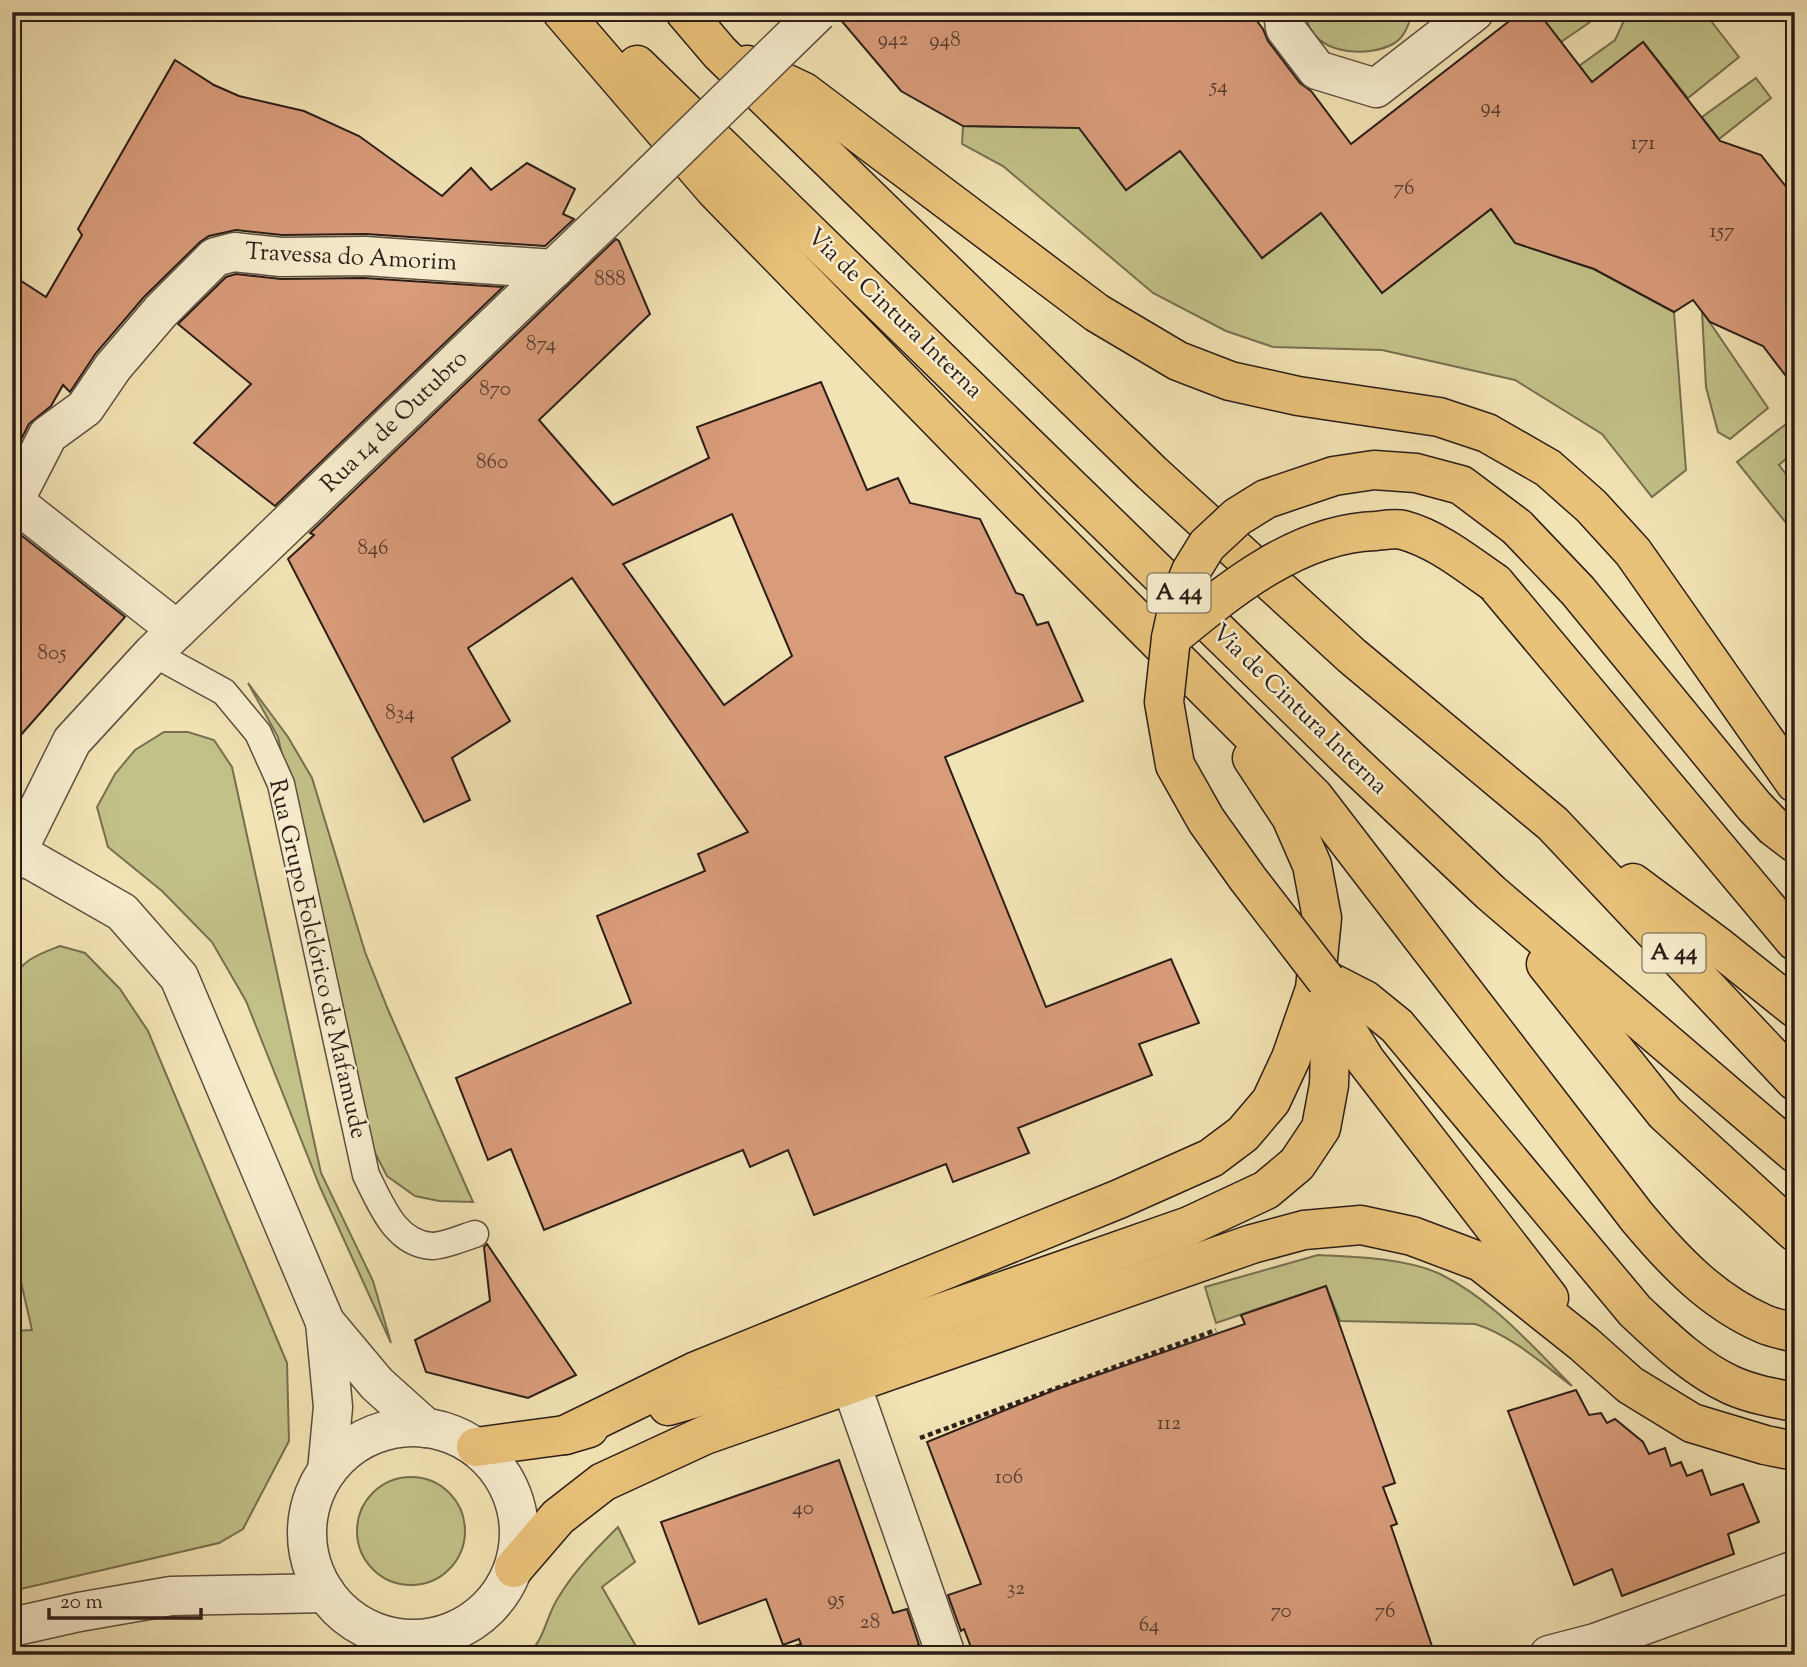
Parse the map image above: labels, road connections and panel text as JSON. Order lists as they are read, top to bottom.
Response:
{
  "streets": {
    "highway": ["Via de Cintura Interna", "A 44"],
    "street": ["Travessa do Amorim", "Rua 14 de Outubro"],
    "lane": ["Rua Grupo Folclórico de Mafamude"]
  },
  "crossings": [
    ["Travessa do Amorim", "Rua 14 de Outubro"],
    ["Rua 14 de Outubro", "Rua Grupo Folclórico de Mafamude"]
  ],
  "house_numbers": [
    "942",
    "948",
    "54",
    "94",
    "171",
    "76",
    "157",
    "888",
    "874",
    "870",
    "860",
    "846",
    "805",
    "834",
    "112",
    "106",
    "40",
    "32",
    "95",
    "70",
    "76",
    "28",
    "64"
  ],
  "scale_bar": "20 m"
}
